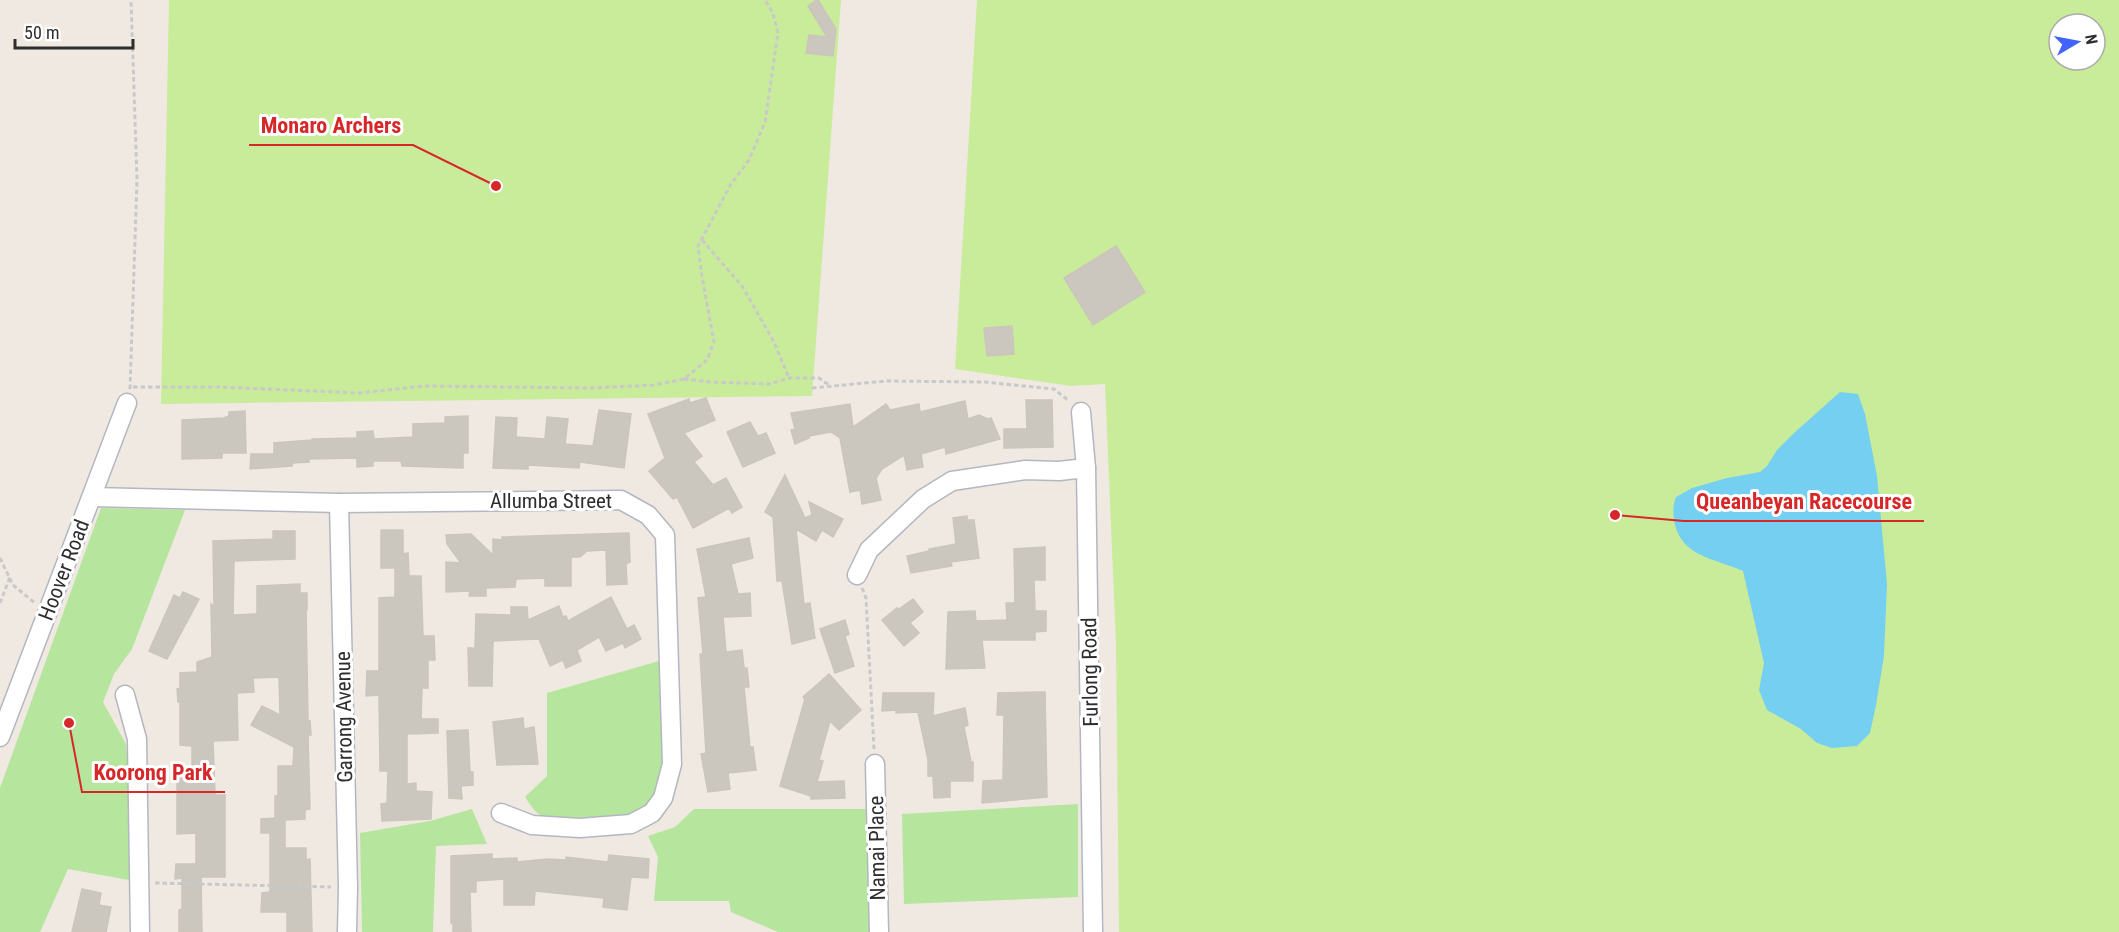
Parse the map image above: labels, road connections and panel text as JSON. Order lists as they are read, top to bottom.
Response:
{
  "streets": {
    "street": [
      "Allumba Street",
      "Hoover Road",
      "Furlong Road",
      "Garrong Avenue",
      "Namai Place"
    ]
  },
  "crossings": [
    ["Allumba Street", "Hoover Road"],
    ["Allumba Street", "Garrong Avenue"]
  ],
  "places": ["Monaro Archers", "Queanbeyan Racecourse", "Koorong Park"],
  "scale_bar": "50 m",
  "north": "right"
}
